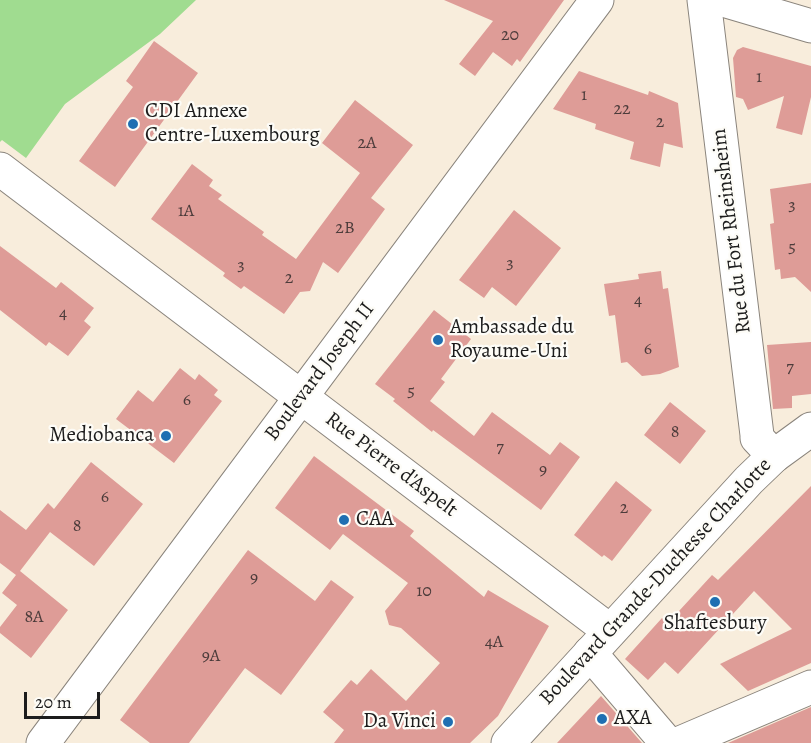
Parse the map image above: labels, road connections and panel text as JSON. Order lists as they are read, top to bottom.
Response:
{
  "streets": {
    "main road": [
      "Rue du Fort Rheinsheim",
      "Boulevard Joseph II",
      "Rue Pierre d'Aspelt",
      "Boulevard Grande-Duchesse Charlotte"
    ]
  },
  "crossings": [
    ["Rue du Fort Rheinsheim", "Boulevard Grande-Duchesse Charlotte"],
    ["Boulevard Joseph II", "Rue Pierre d'Aspelt"],
    ["Rue Pierre d'Aspelt", "Boulevard Grande-Duchesse Charlotte"]
  ],
  "places": [
    "CDI Annexe Centre-Luxembourg",
    "Ambassade du Royaume-Uni",
    "Mediobanca",
    "CAA",
    "Shaftesbury",
    "AXA",
    "Da Vinci"
  ],
  "house_numbers": [
    "20",
    "1",
    "1",
    "22",
    "2",
    "2A",
    "3",
    "1A",
    "2B",
    "5",
    "3",
    "3",
    "2",
    "4",
    "4",
    "6",
    "7",
    "5",
    "6",
    "8",
    "7",
    "9",
    "6",
    "2",
    "8",
    "9",
    "10",
    "8A",
    "4A",
    "9A"
  ],
  "scale_bar": "20 m"
}
